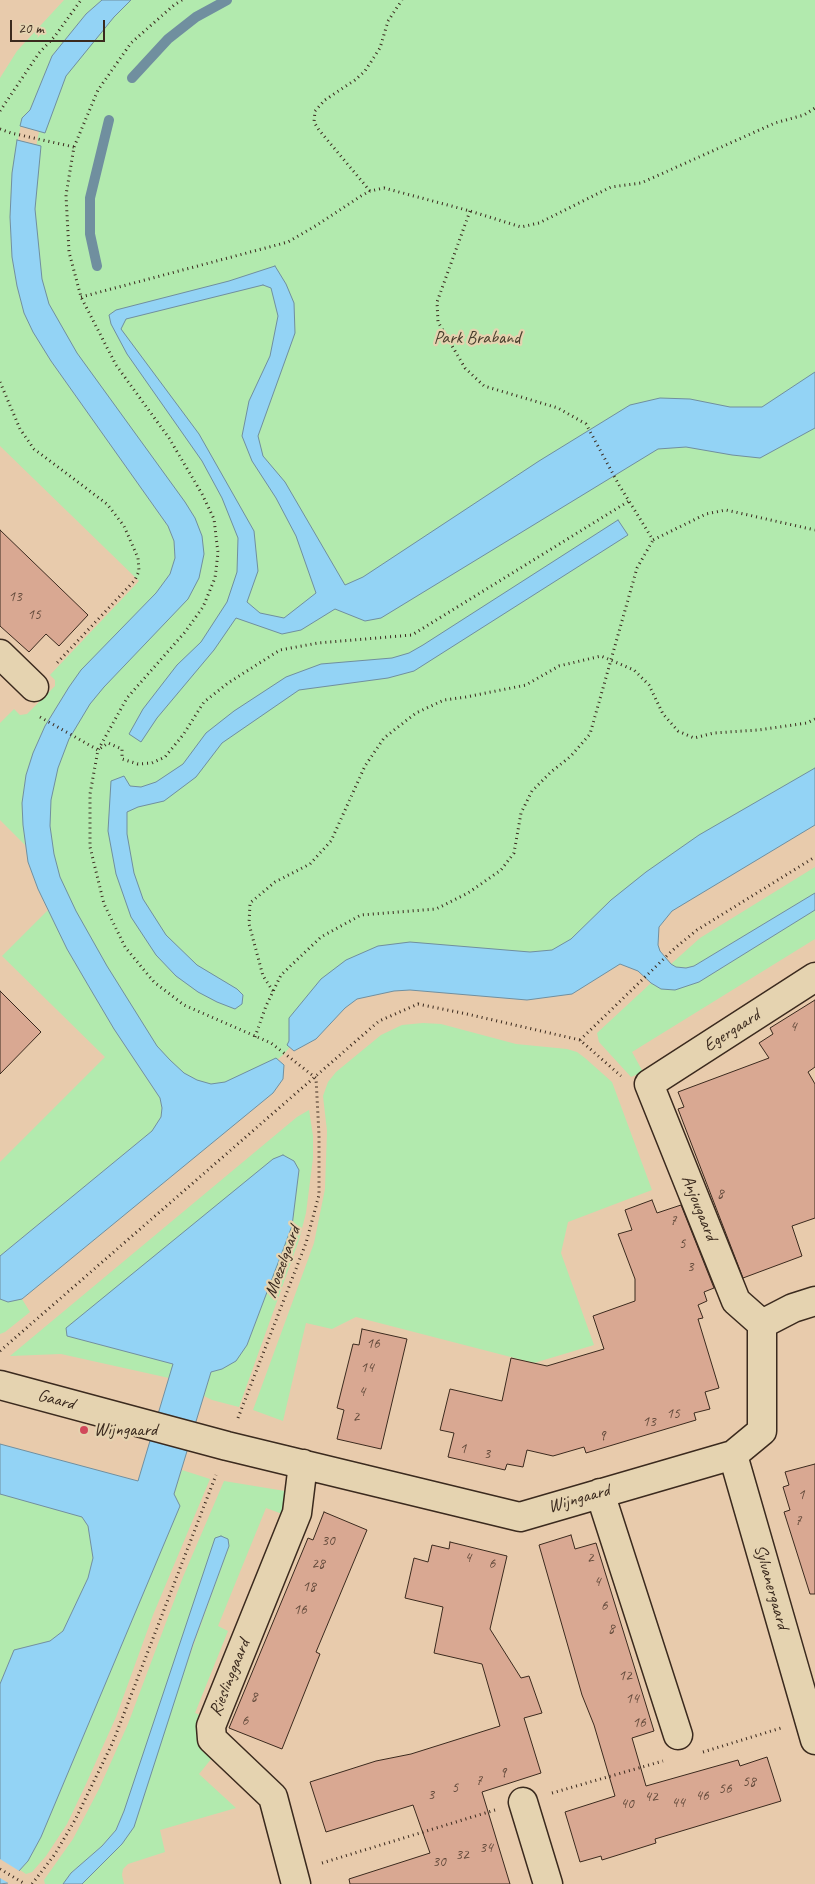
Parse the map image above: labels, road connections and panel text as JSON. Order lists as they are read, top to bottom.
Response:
{
  "streets": {
    "street": [
      "Egergaard",
      "Anjougaard",
      "Gaard",
      "Wijngaard",
      "Sylvanergaard",
      "Rieslinggaard"
    ],
    "path": ["Moezelgaard"]
  },
  "crossings": [
    ["Egergaard", "Anjougaard"],
    ["Anjougaard", "Wijngaard"],
    ["Moezelgaard", "Gaard"],
    ["Moezelgaard", "Wijngaard"],
    ["Gaard", "Wijngaard"],
    ["Wijngaard", "Sylvanergaard"],
    ["Wijngaard", "Rieslinggaard"]
  ],
  "parks": ["Park Braband"],
  "places": ["Wijngaard"],
  "house_numbers": [
    "13",
    "15",
    "4",
    "8",
    "7",
    "5",
    "3",
    "16",
    "14",
    "4",
    "15",
    "2",
    "13",
    "9",
    "1",
    "3",
    "1",
    "7",
    "30",
    "4",
    "2",
    "28",
    "6",
    "4",
    "18",
    "6",
    "16",
    "8",
    "12",
    "8",
    "14",
    "6",
    "16",
    "9",
    "7",
    "58",
    "5",
    "56",
    "3",
    "46",
    "42",
    "44",
    "40",
    "34",
    "32",
    "30"
  ],
  "scale_bar": "20 m"
}
